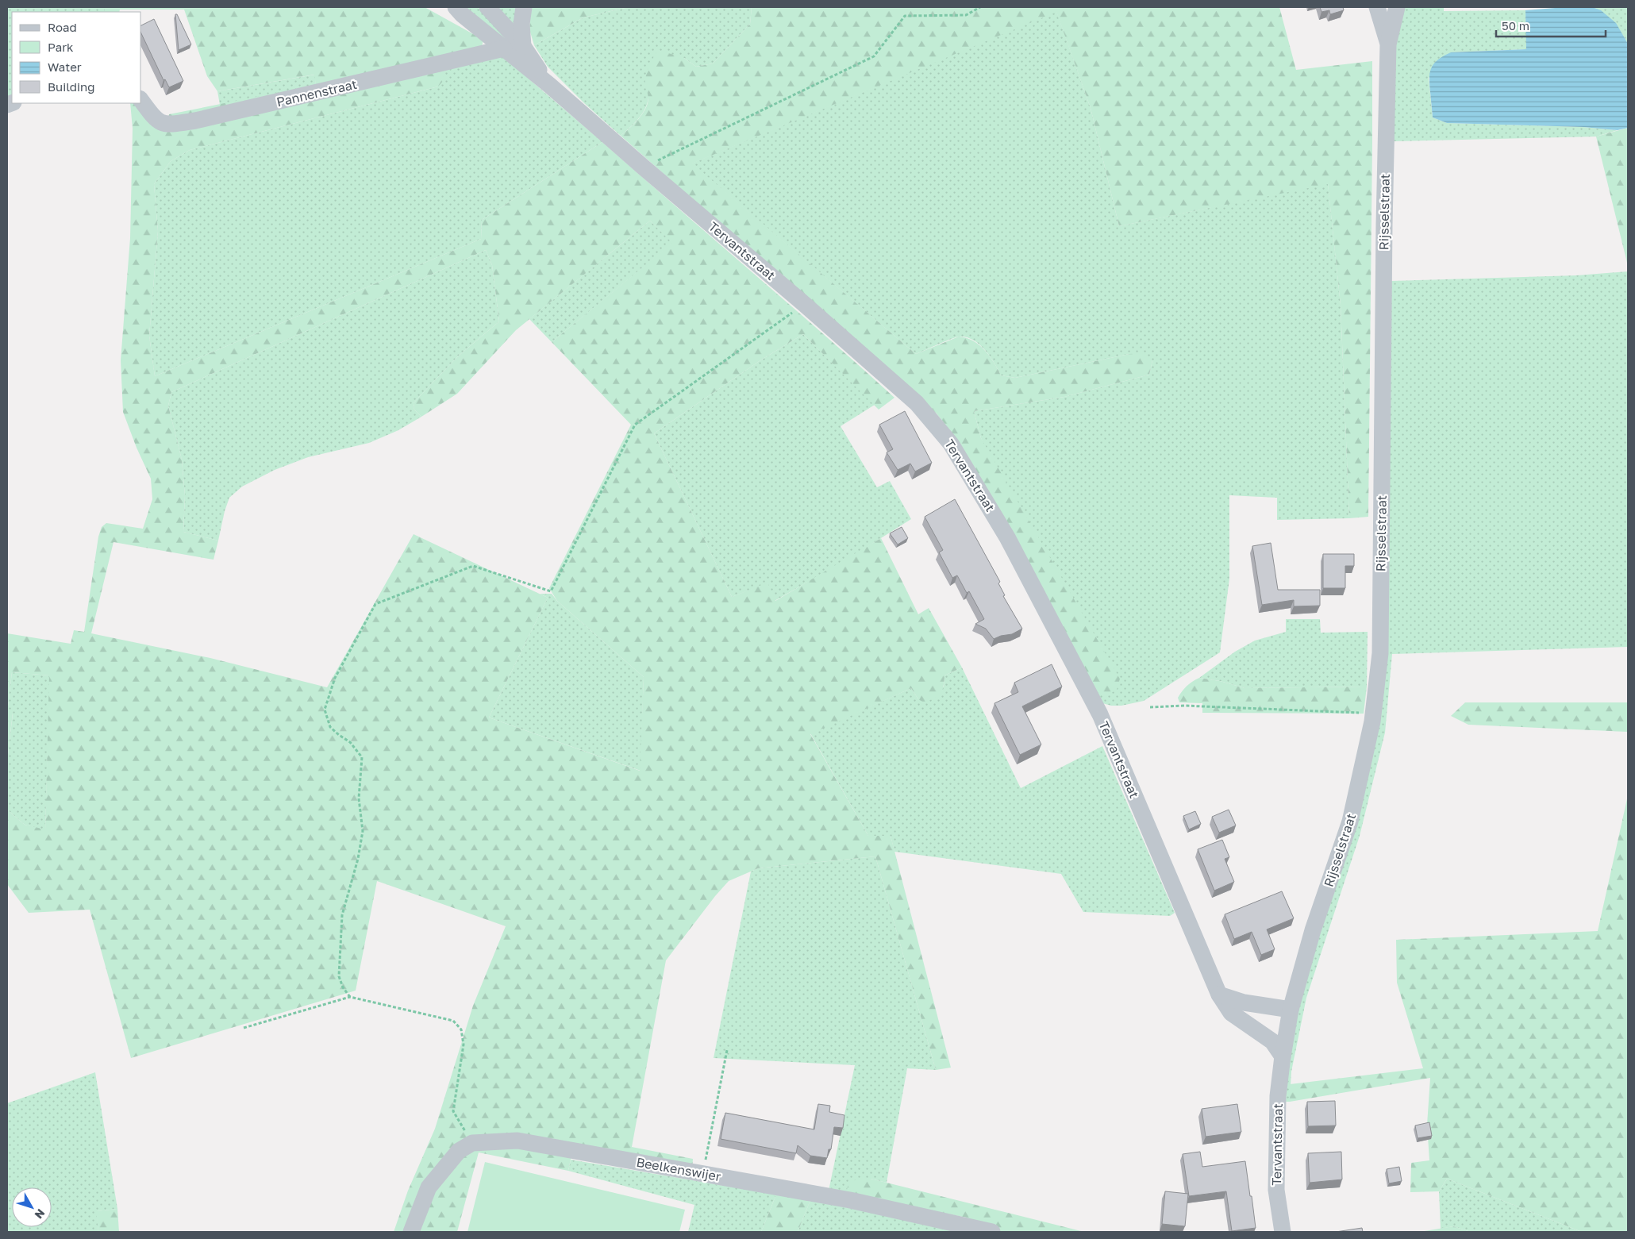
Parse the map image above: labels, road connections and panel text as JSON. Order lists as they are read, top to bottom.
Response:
{
  "streets": {
    "street": [
      "Pannenstraat",
      "Rijsselstraat",
      "Tervantstraat",
      "Beelkenswijer"
    ]
  },
  "crossings": [
    ["Pannenstraat", "Tervantstraat"],
    ["Rijsselstraat", "Tervantstraat"]
  ],
  "legend": [
    "Road",
    "Park",
    "Water",
    "Building"
  ],
  "scale_bar": "50 m",
  "north": "bottom right"
}
